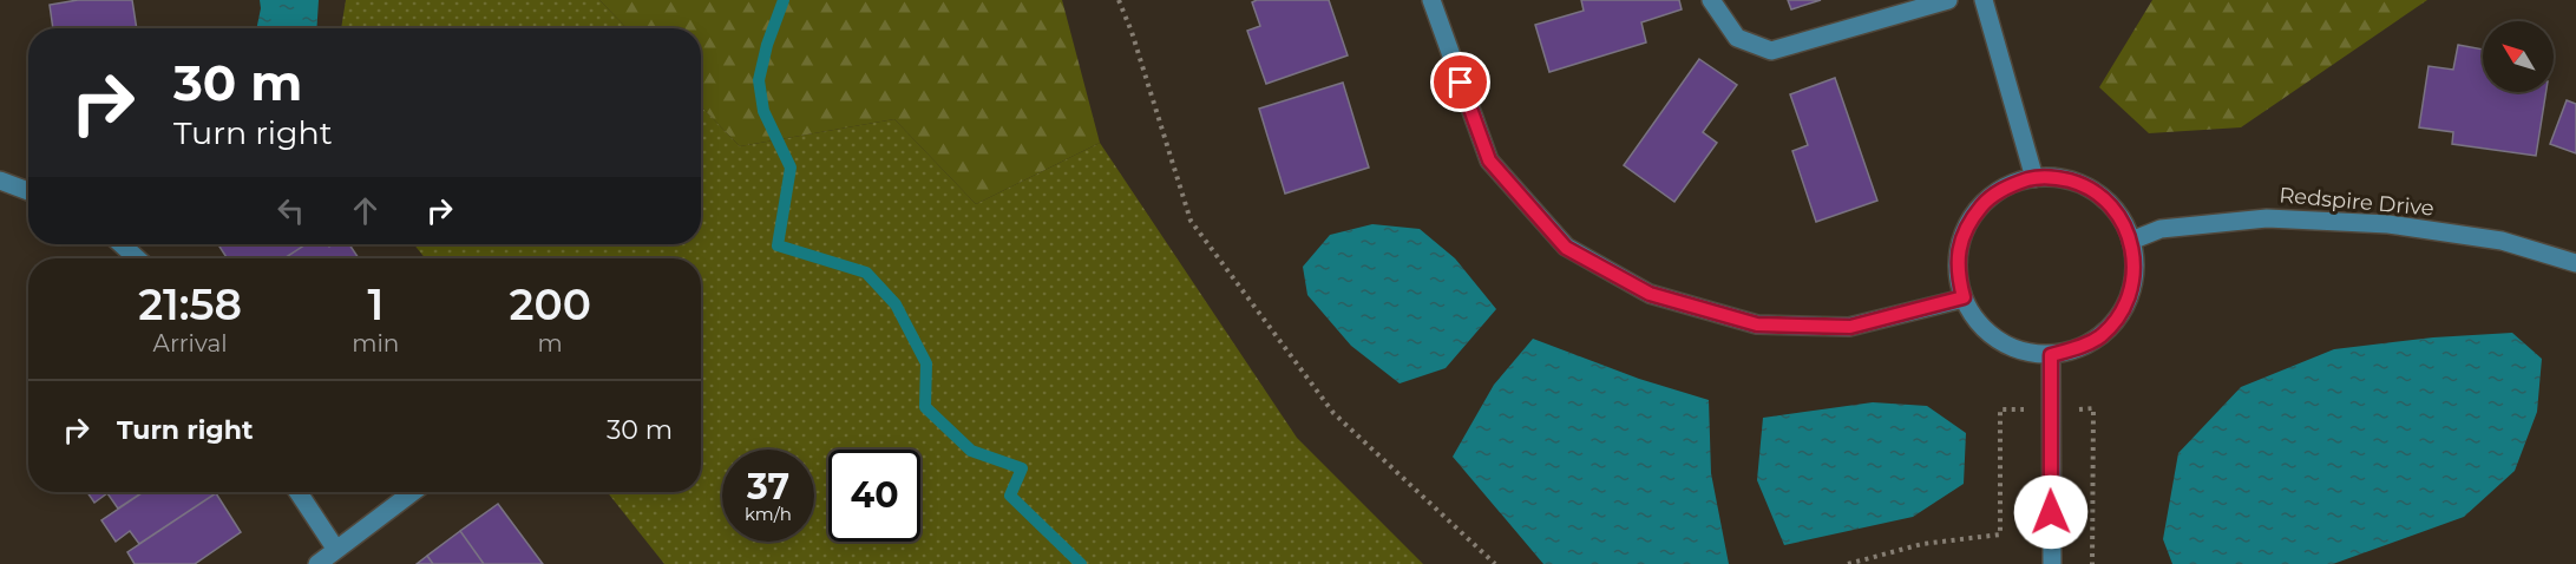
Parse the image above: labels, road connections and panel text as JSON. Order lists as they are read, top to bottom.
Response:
{
  "streets": {
    "street": ["Redspire Drive"]
  },
  "north": "top left",
  "page": {
    "turn": ["30 m", "Turn right"],
    "eta": [
      "21:58",
      "Arrival",
      "1",
      "min",
      "200",
      "m"
    ],
    "list": [
      {
        "name": "Turn right",
        "value": "30 m"
      }
    ],
    "speed": "37 km/h",
    "limit": "40"
  }
}
